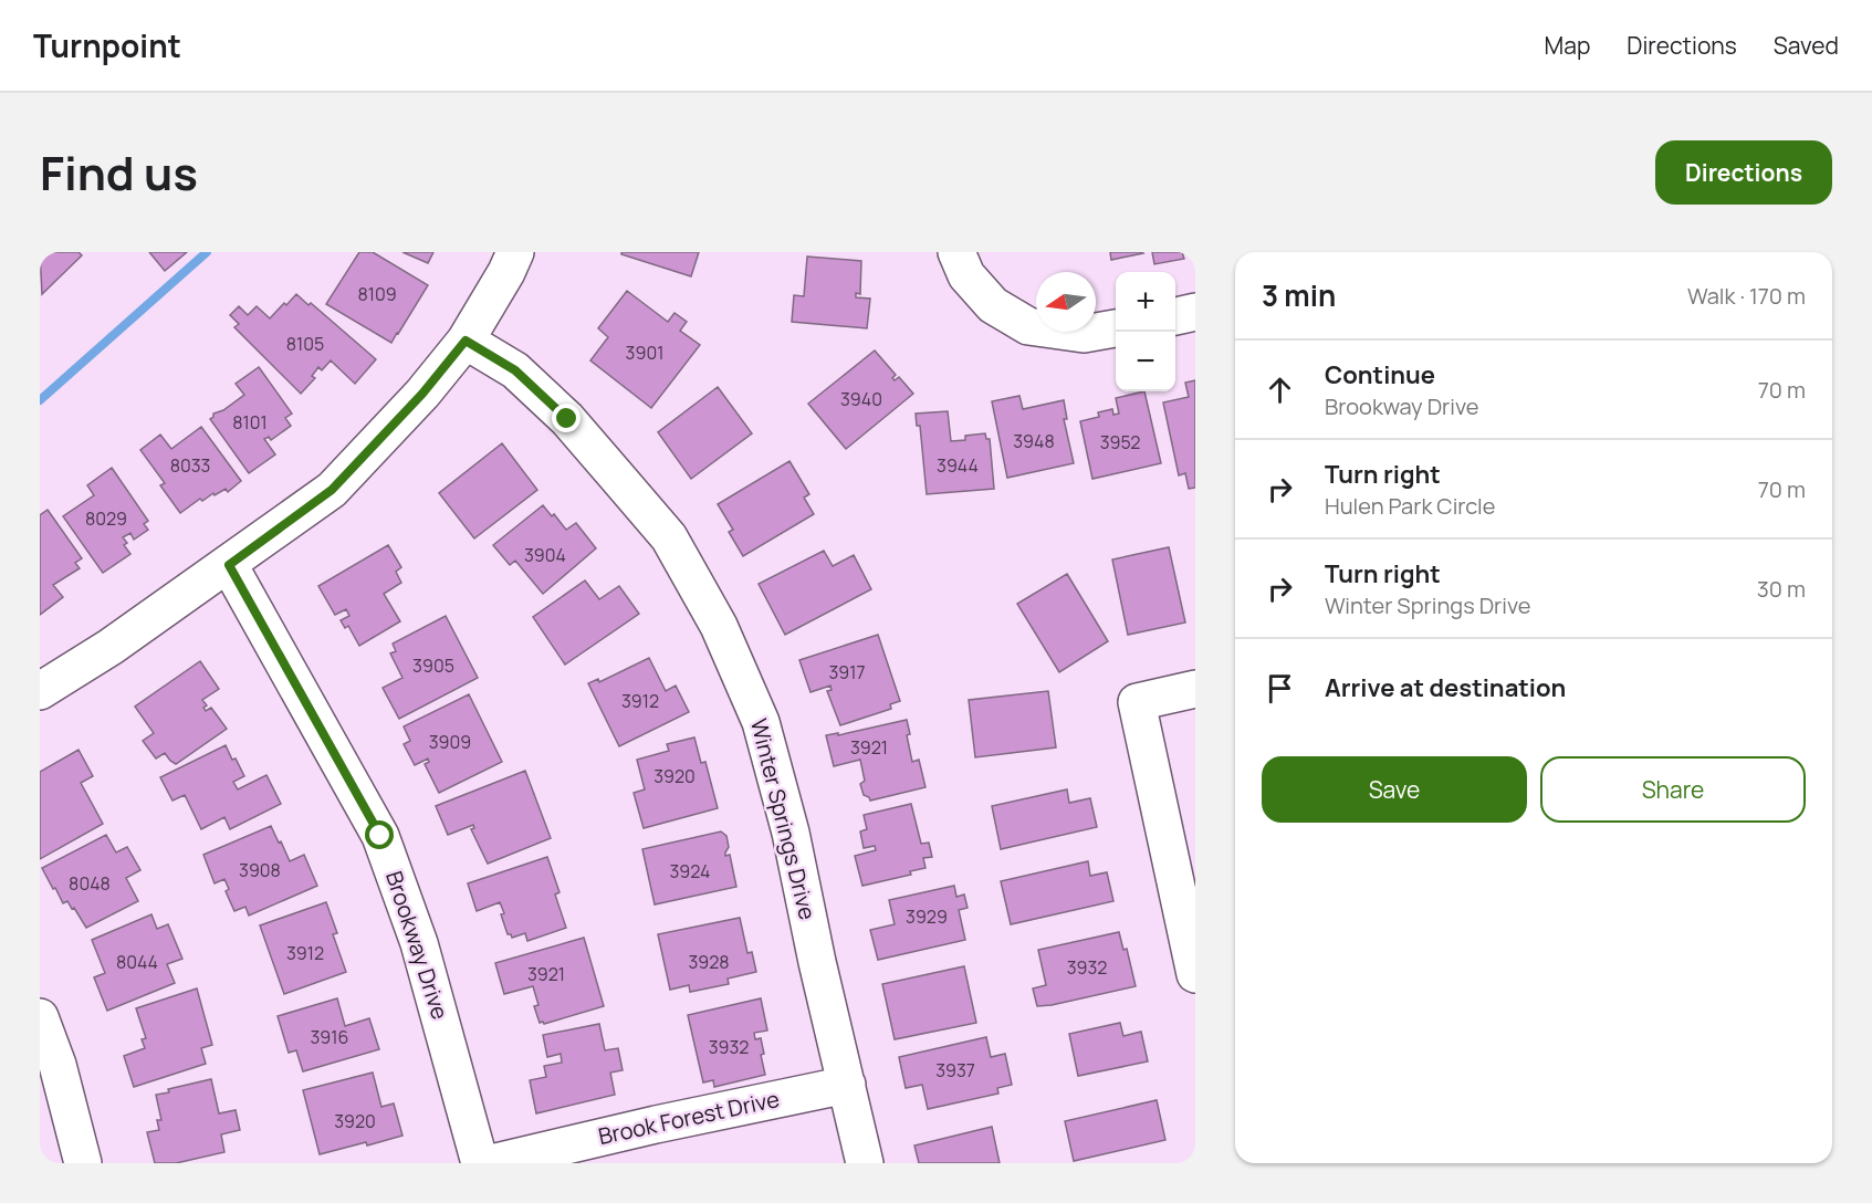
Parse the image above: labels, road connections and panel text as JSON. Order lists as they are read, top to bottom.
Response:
{
  "streets": {
    "street": ["Winter Springs Drive", "Brookway Drive", "Brook Forest Drive"]
  },
  "crossings": [
    ["Winter Springs Drive", "Brook Forest Drive"]
  ],
  "house_numbers": [
    "8109",
    "8105",
    "3901",
    "3940",
    "8101",
    "3948",
    "3952",
    "8033",
    "3944",
    "8029",
    "3904",
    "3905",
    "3917",
    "3912",
    "3909",
    "3921",
    "3920",
    "3908",
    "3924",
    "8048",
    "3929",
    "3912",
    "8044",
    "3928",
    "3932",
    "3921",
    "3916",
    "3932",
    "3937",
    "3920"
  ],
  "north": "left",
  "page": {
    "header": "Turnpoint",
    "nav": ["Map", "Directions", "Saved"],
    "title": "Find us",
    "buttons": [
      "Directions",
      ["Save", "Share"]
    ],
    "heading": ["3 min", "Walk · 170 m"],
    "map_buttons": ["+", "−"],
    "list": [
      ["Continue", "Brookway Drive", "70 m"],
      ["Turn right", "Hulen Park Circle", "70 m"],
      ["Turn right", "Winter Springs Drive", "30 m"],
      "Arrive at destination"
    ]
  }
}
